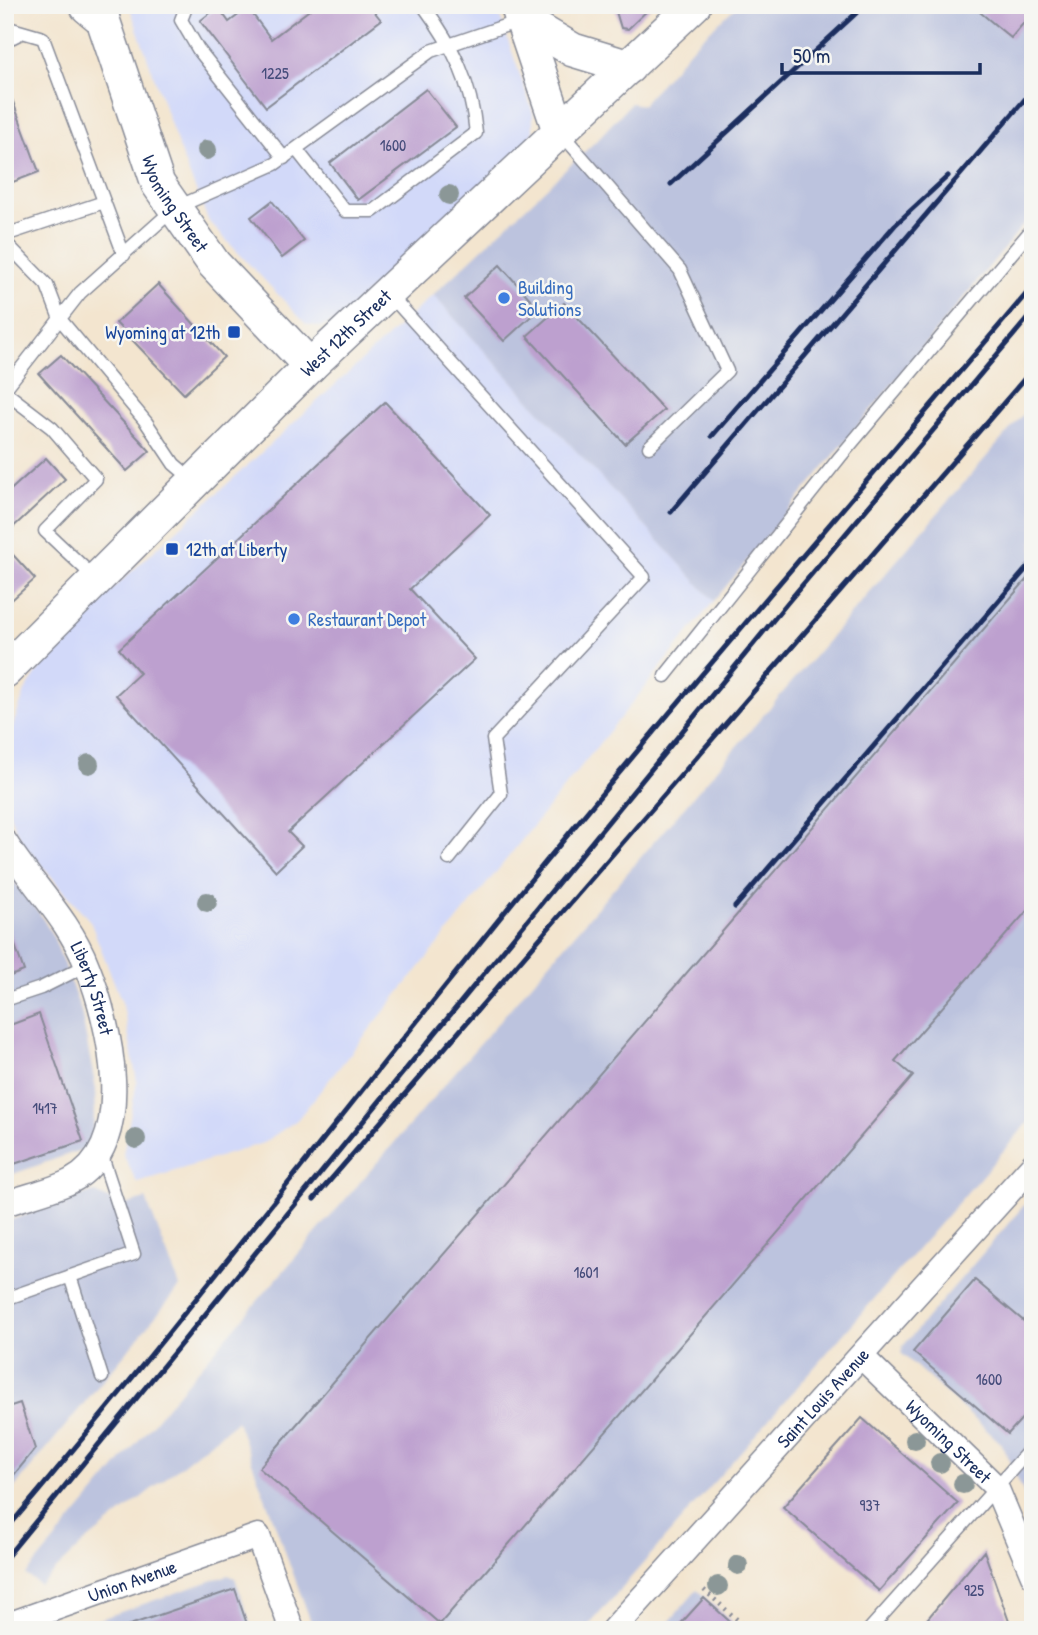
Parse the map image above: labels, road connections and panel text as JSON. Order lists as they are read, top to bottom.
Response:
{
  "streets": {
    "main road": ["Wyoming Street", "West 12th Street"],
    "street": ["Liberty Street", "Saint Louis Avenue", "Union Avenue"]
  },
  "crossings": [
    ["Wyoming Street", "West 12th Street"],
    ["Wyoming Street", "Saint Louis Avenue"]
  ],
  "places": {
    "other": ["Building Solutions", "Restaurant Depot"],
    "transit": ["Wyoming at 12th", "12th at Liberty"]
  },
  "house_numbers": [
    "1225",
    "1600",
    "1417",
    "1601",
    "1600",
    "937",
    "925"
  ],
  "scale_bar": "50 m"
}
